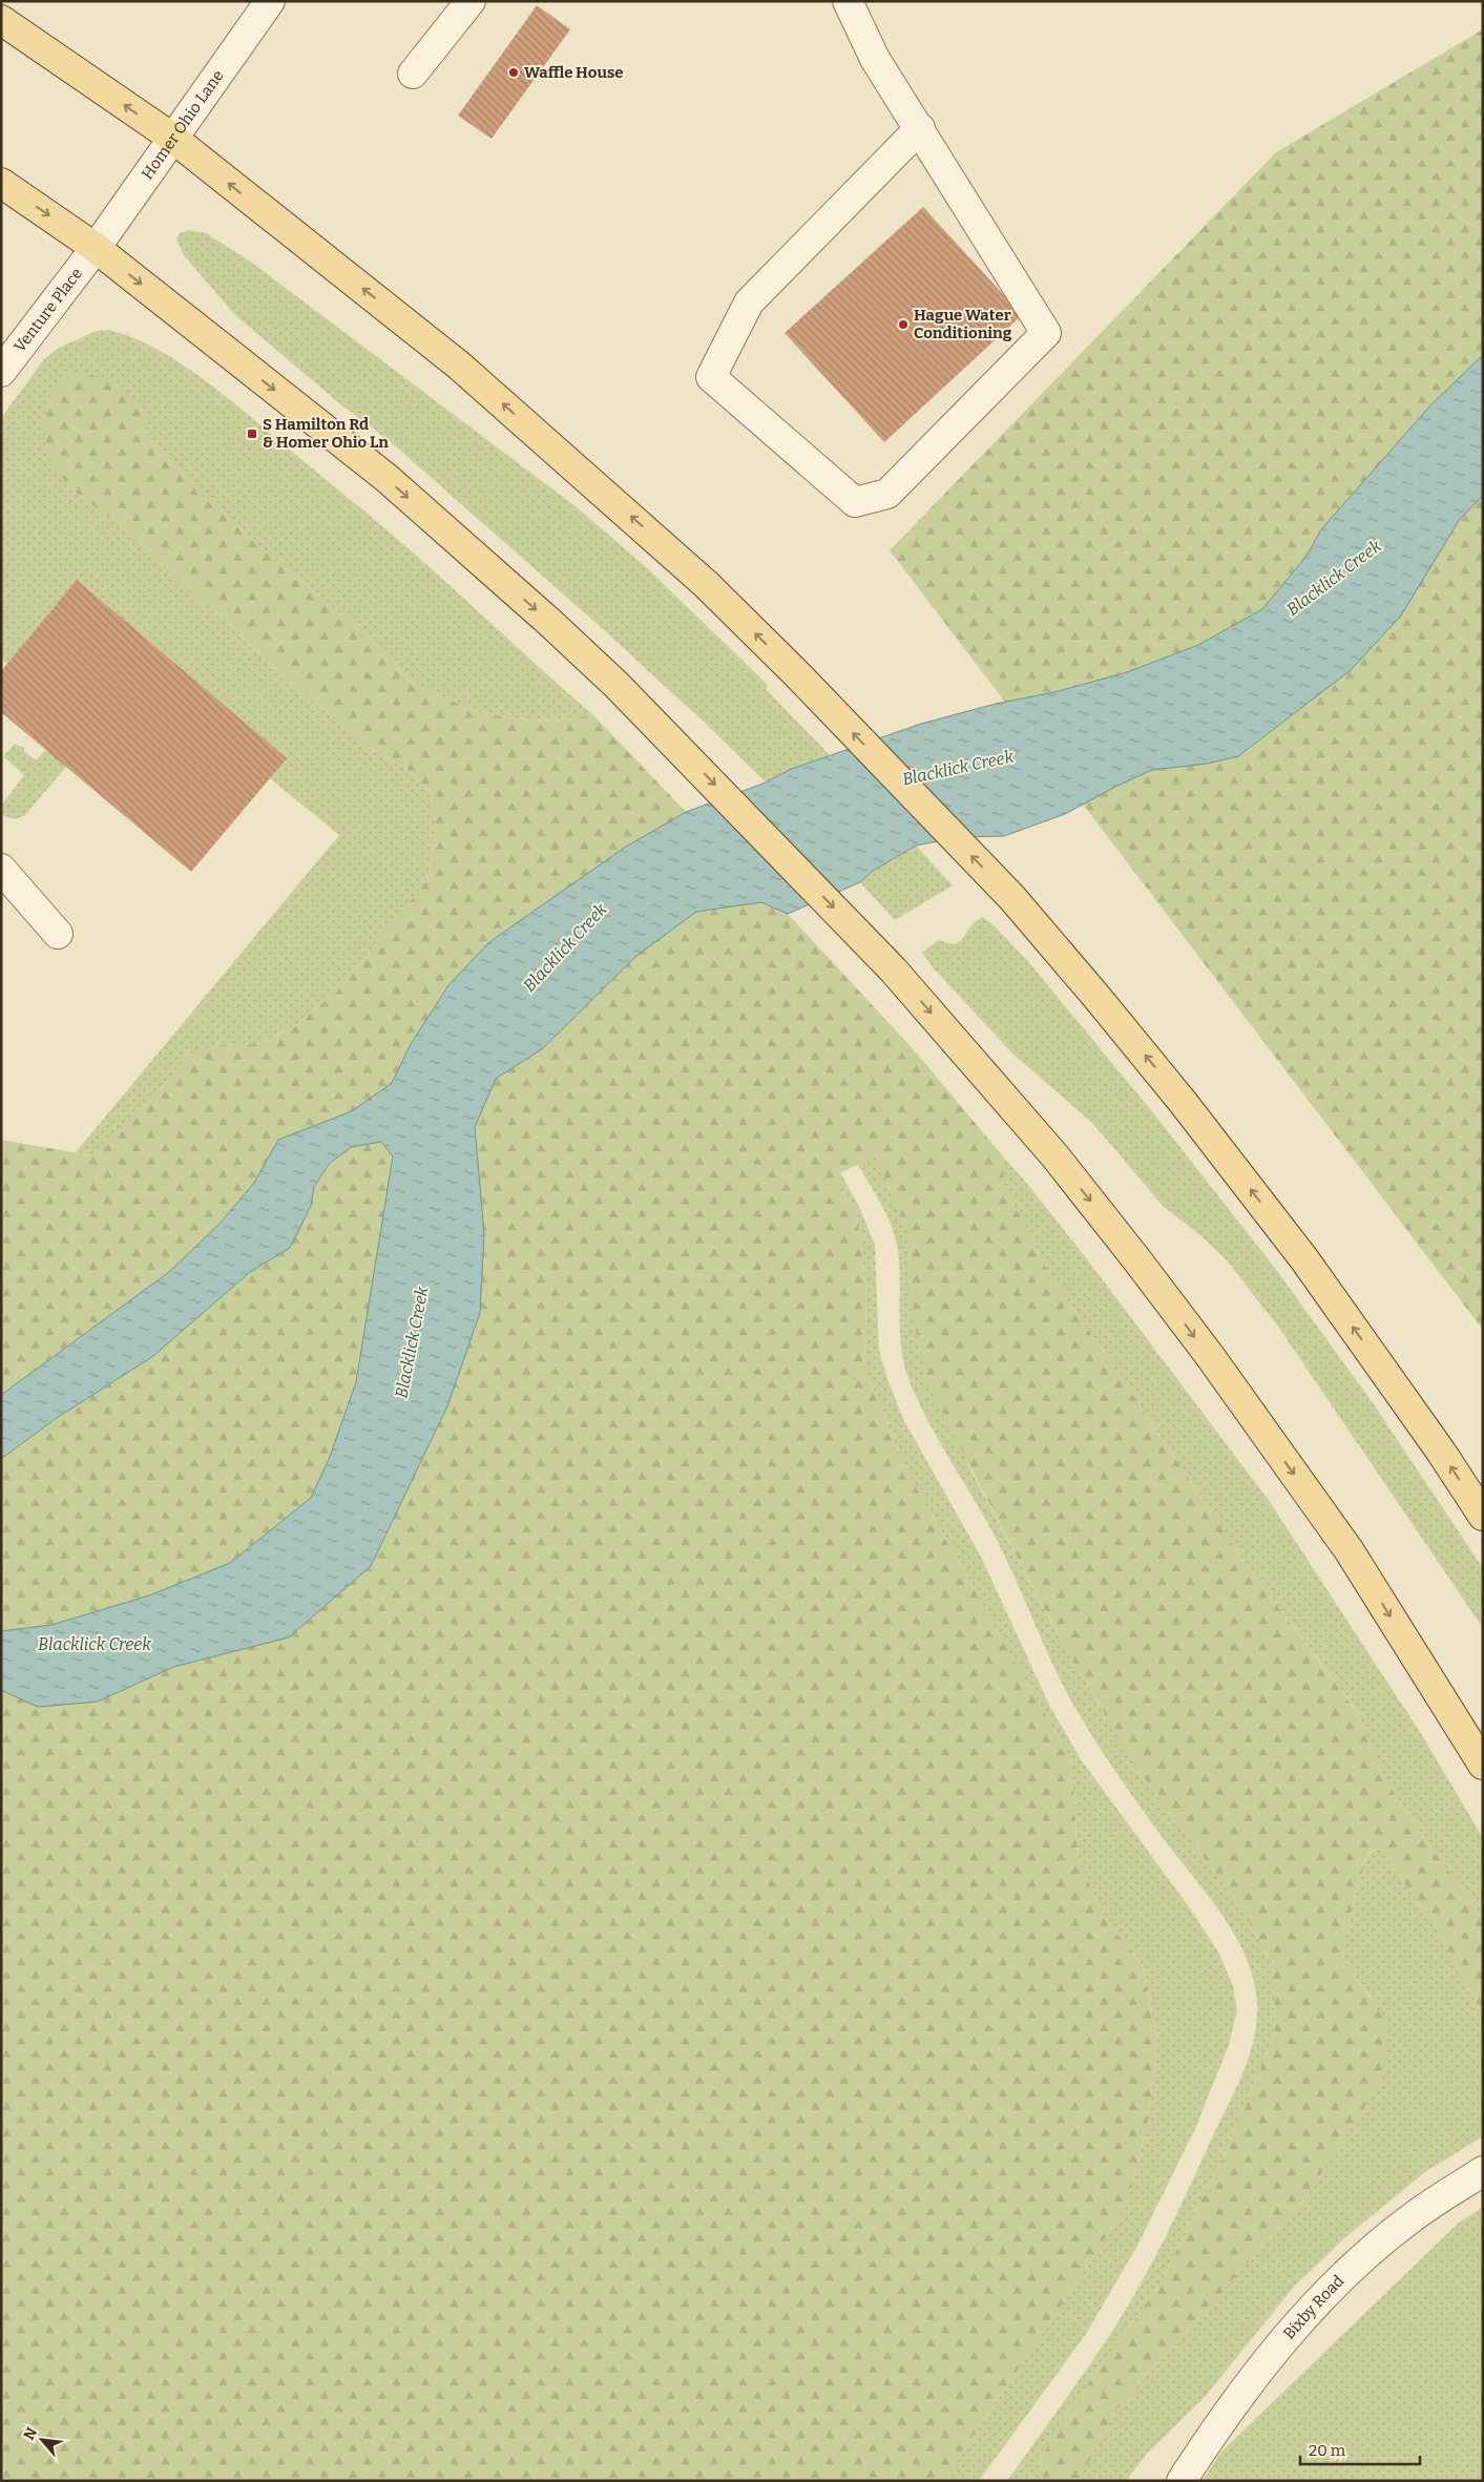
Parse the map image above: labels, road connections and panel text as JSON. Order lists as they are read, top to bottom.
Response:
{
  "streets": {
    "street": ["Homer Ohio Lane", "Venture Place", "Bixby Road"]
  },
  "crossings": [
    ["Homer Ohio Lane", "Venture Place"]
  ],
  "water": ["Blacklick Creek"],
  "places": {
    "other": ["Waffle House", "Hague Water Conditioning"],
    "transit": ["S Hamilton Rd & Homer Ohio Ln"]
  },
  "scale_bar": "20 m",
  "north": "top left"
}
